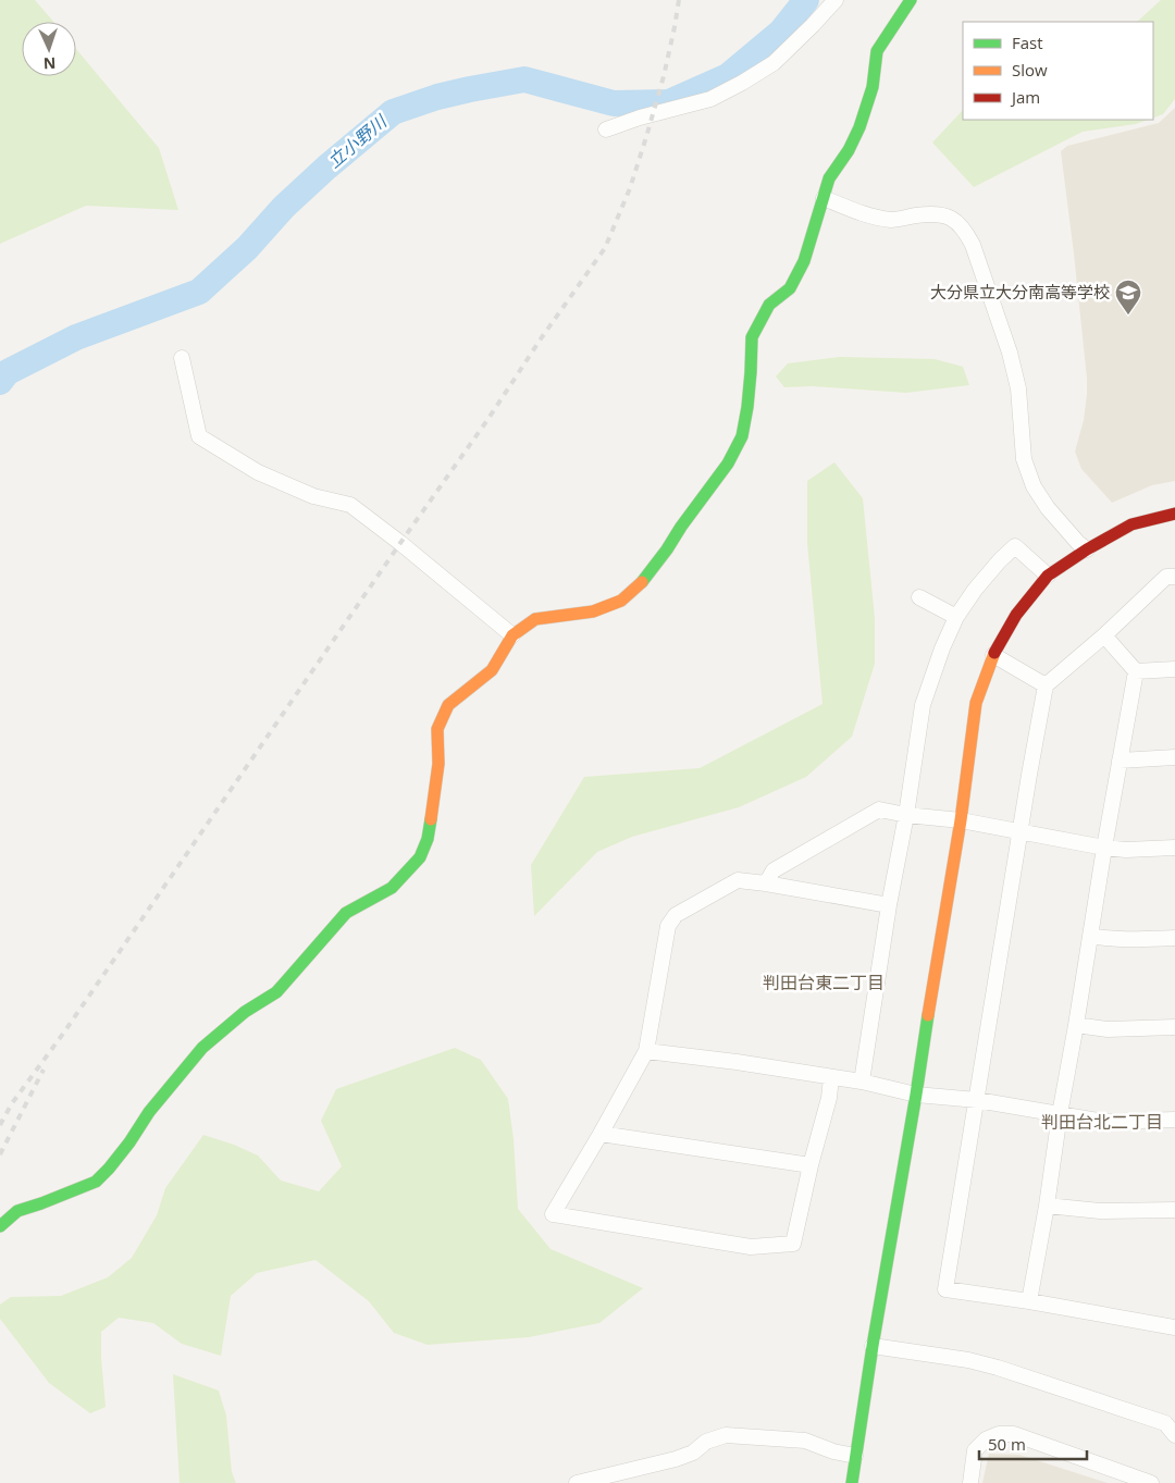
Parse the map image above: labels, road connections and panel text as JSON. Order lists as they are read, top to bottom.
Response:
{
  "districts": ["判田台東二丁目", "判田台北二丁目"],
  "water": ["立小野川"],
  "places": {
    "school or university": ["大分県立大分南高等学校"]
  },
  "legend": ["Fast", "Slow", "Jam"],
  "scale_bar": "50 m",
  "north": "bottom"
}
